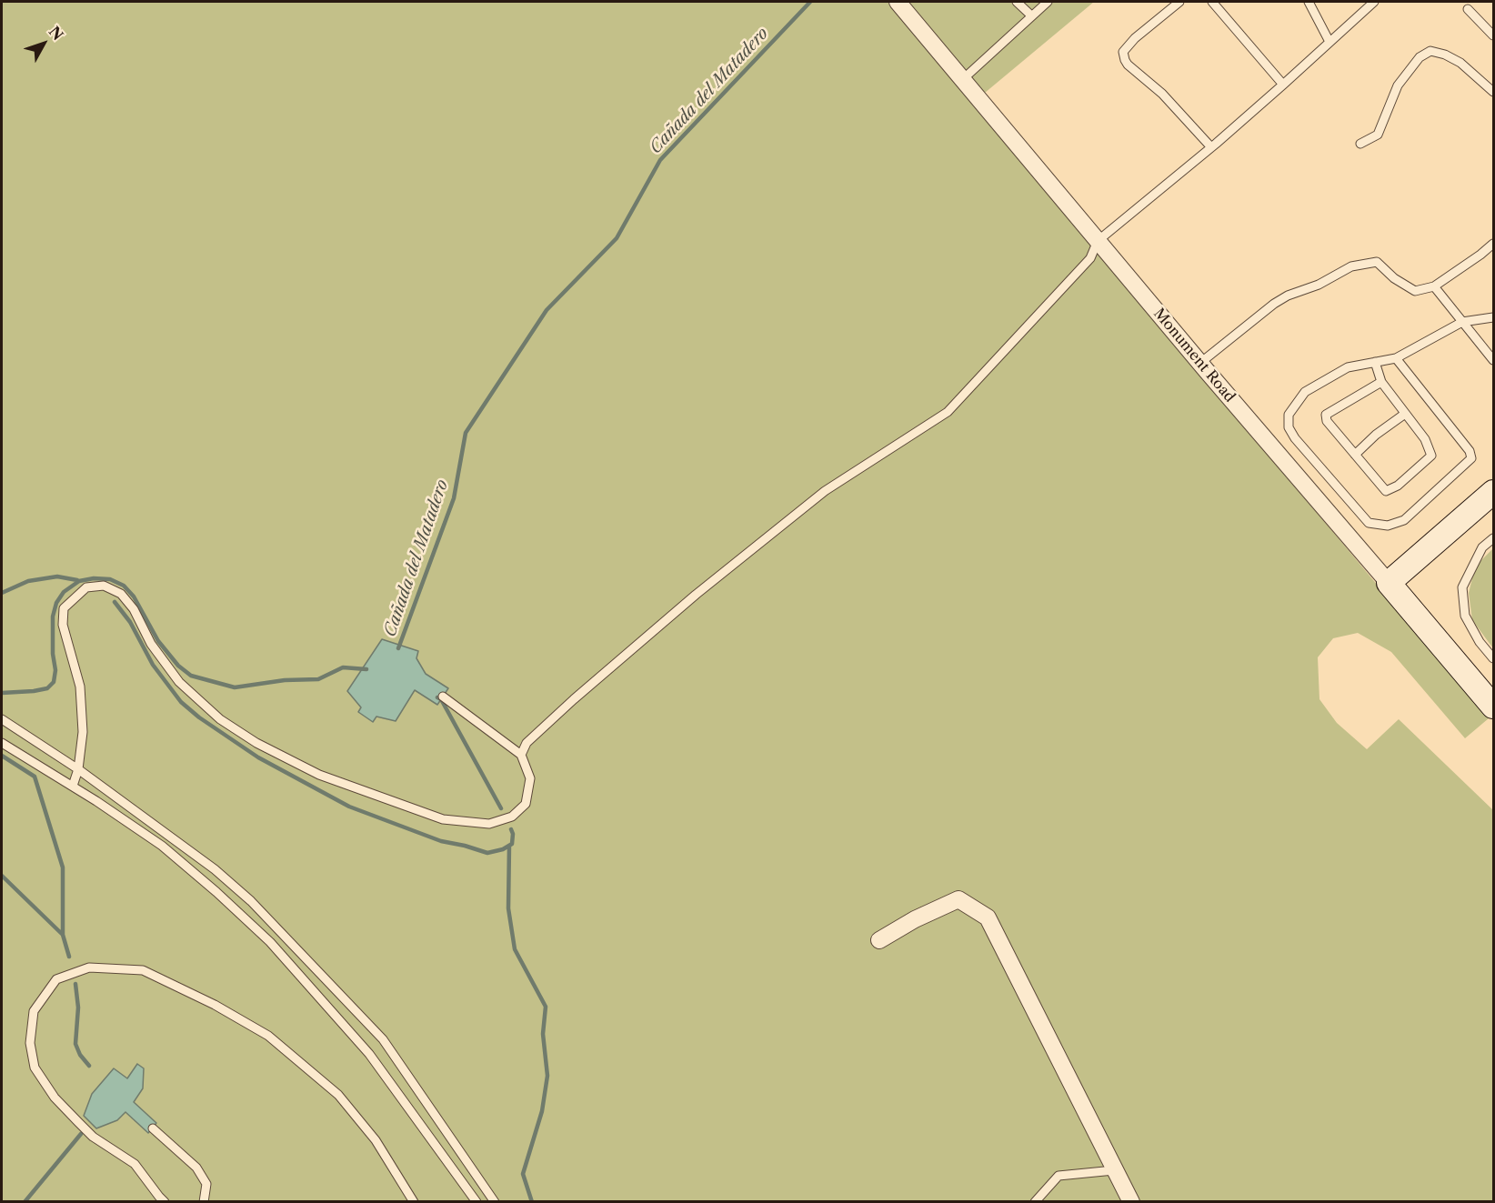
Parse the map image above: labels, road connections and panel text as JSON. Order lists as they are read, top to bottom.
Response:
{
  "streets": {
    "street": ["Monument Road"]
  },
  "water": ["Cañada del Matadero"],
  "north": "top right"
}
